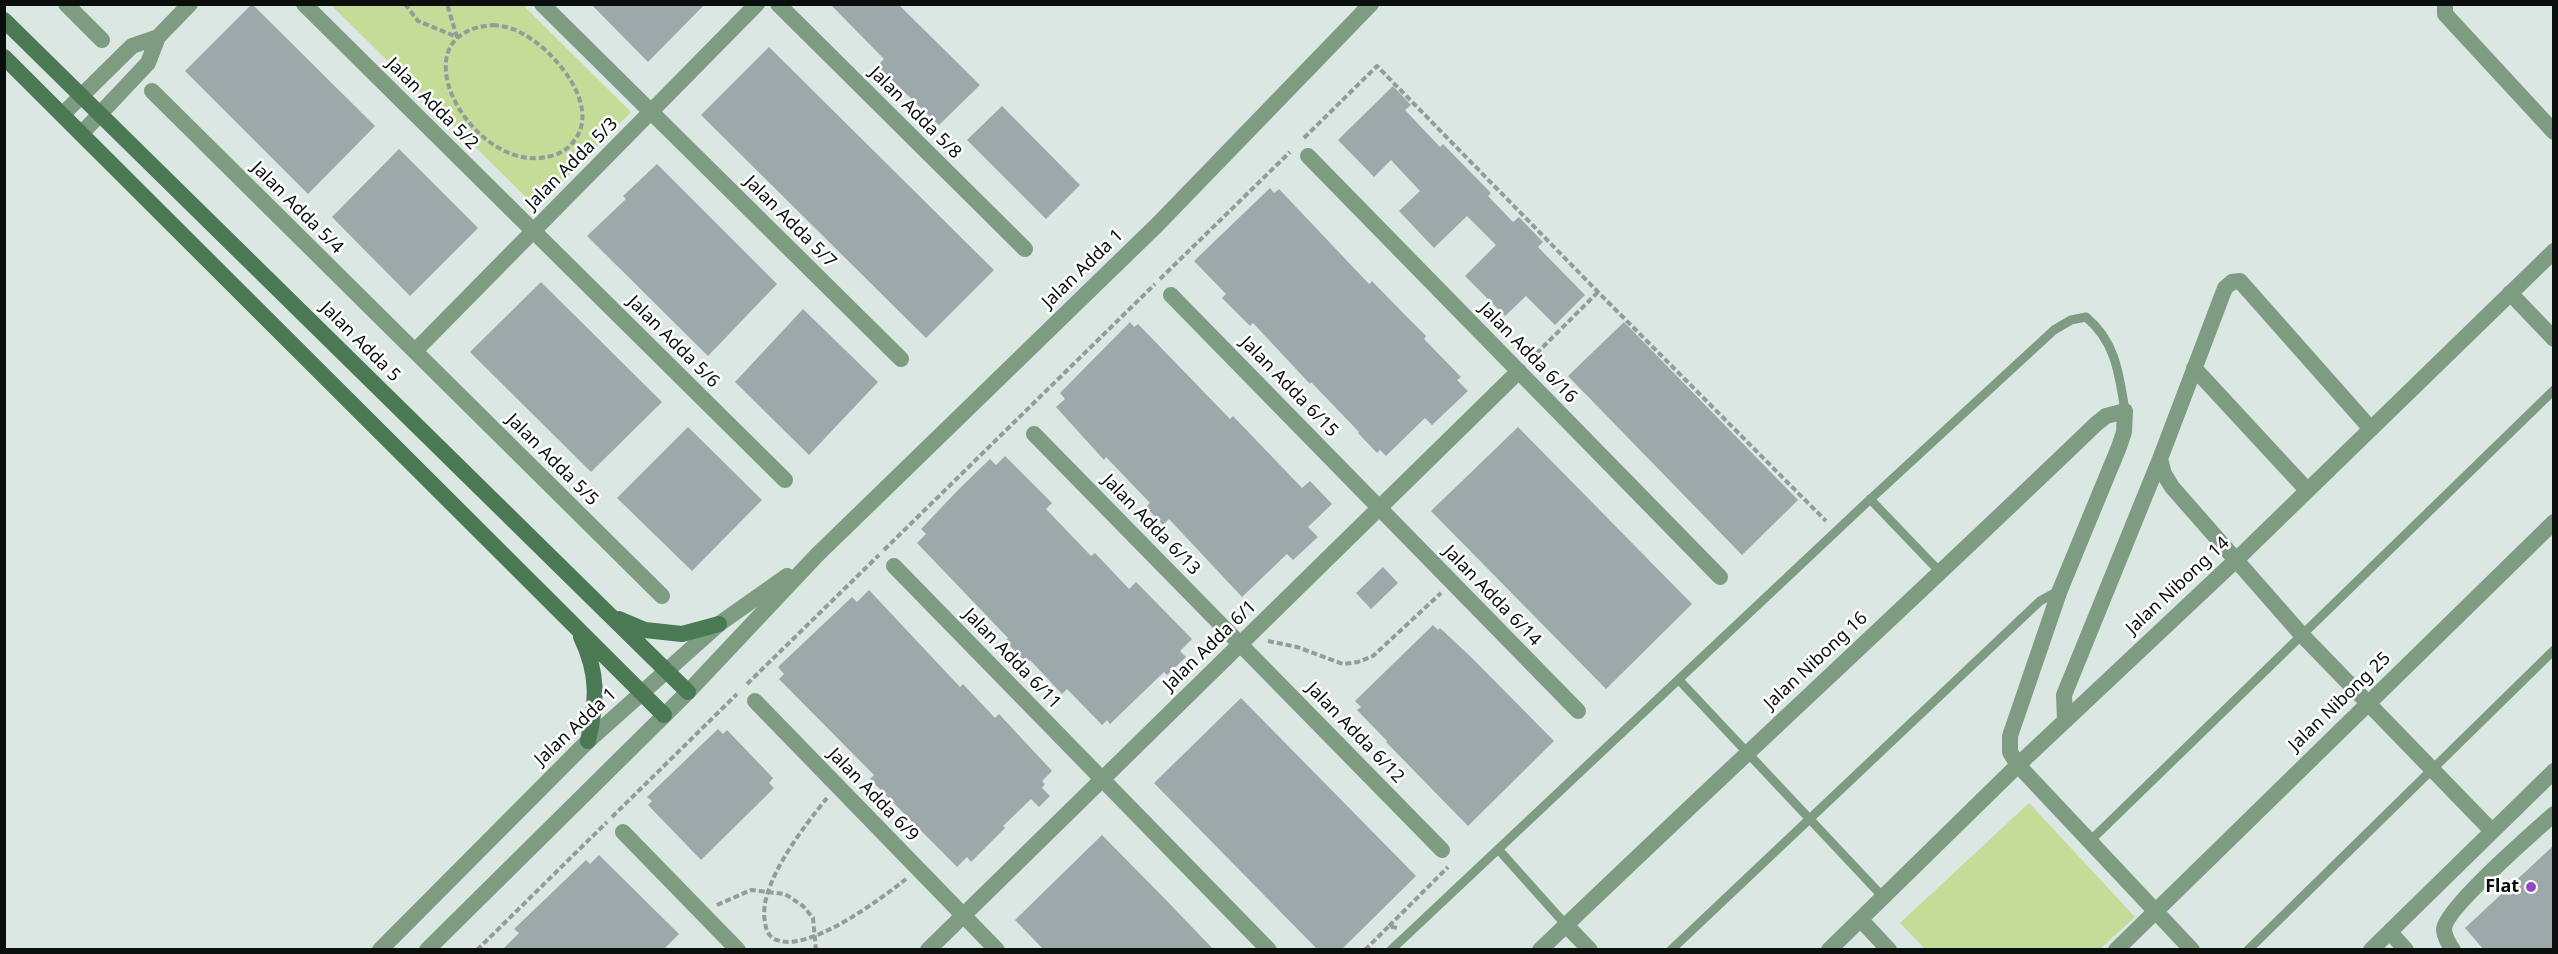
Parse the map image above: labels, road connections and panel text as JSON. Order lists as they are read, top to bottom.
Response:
{
  "streets": {
    "main road": ["Jalan Adda 5"],
    "street": [
      "Jalan Adda 5/2",
      "Jalan Adda 5/8",
      "Jalan Adda 5/3",
      "Jalan Adda 5/4",
      "Jalan Adda 5/7",
      "Jalan Adda 1",
      "Jalan Adda 5/6",
      "Jalan Adda 6/16",
      "Jalan Adda 6/15",
      "Jalan Adda 5/5",
      "Jalan Adda 6/13",
      "Jalan Nibong 14",
      "Jalan Adda 6/14",
      "Jalan Adda 6/1",
      "Jalan Adda 6/11",
      "Jalan Nibong 16",
      "Jalan Nibong 25",
      "Jalan Adda 6/12",
      "Jalan Adda 6/9"
    ]
  },
  "crossings": [
    ["Jalan Adda 5/2", "Jalan Adda 5/3"],
    ["Jalan Adda 5/2", "Jalan Adda 5/6"],
    ["Jalan Adda 5/3", "Jalan Adda 5/4"],
    ["Jalan Adda 5/3", "Jalan Adda 5/7"],
    ["Jalan Adda 5/3", "Jalan Adda 5/6"],
    ["Jalan Adda 5/3", "Jalan Adda 5/5"],
    ["Jalan Adda 5/4", "Jalan Adda 5/5"],
    ["Jalan Adda 1", "Jalan Adda 5"],
    ["Jalan Adda 6/16", "Jalan Adda 6/1"],
    ["Jalan Adda 6/15", "Jalan Adda 6/14"],
    ["Jalan Adda 6/15", "Jalan Adda 6/1"],
    ["Jalan Adda 6/13", "Jalan Adda 6/1"],
    ["Jalan Adda 6/13", "Jalan Adda 6/12"],
    ["Jalan Adda 6/14", "Jalan Adda 6/1"],
    ["Jalan Adda 6/1", "Jalan Adda 6/11"],
    ["Jalan Adda 6/1", "Jalan Adda 6/12"],
    ["Jalan Adda 6/1", "Jalan Adda 6/9"]
  ],
  "places": ["Flat"]
}
